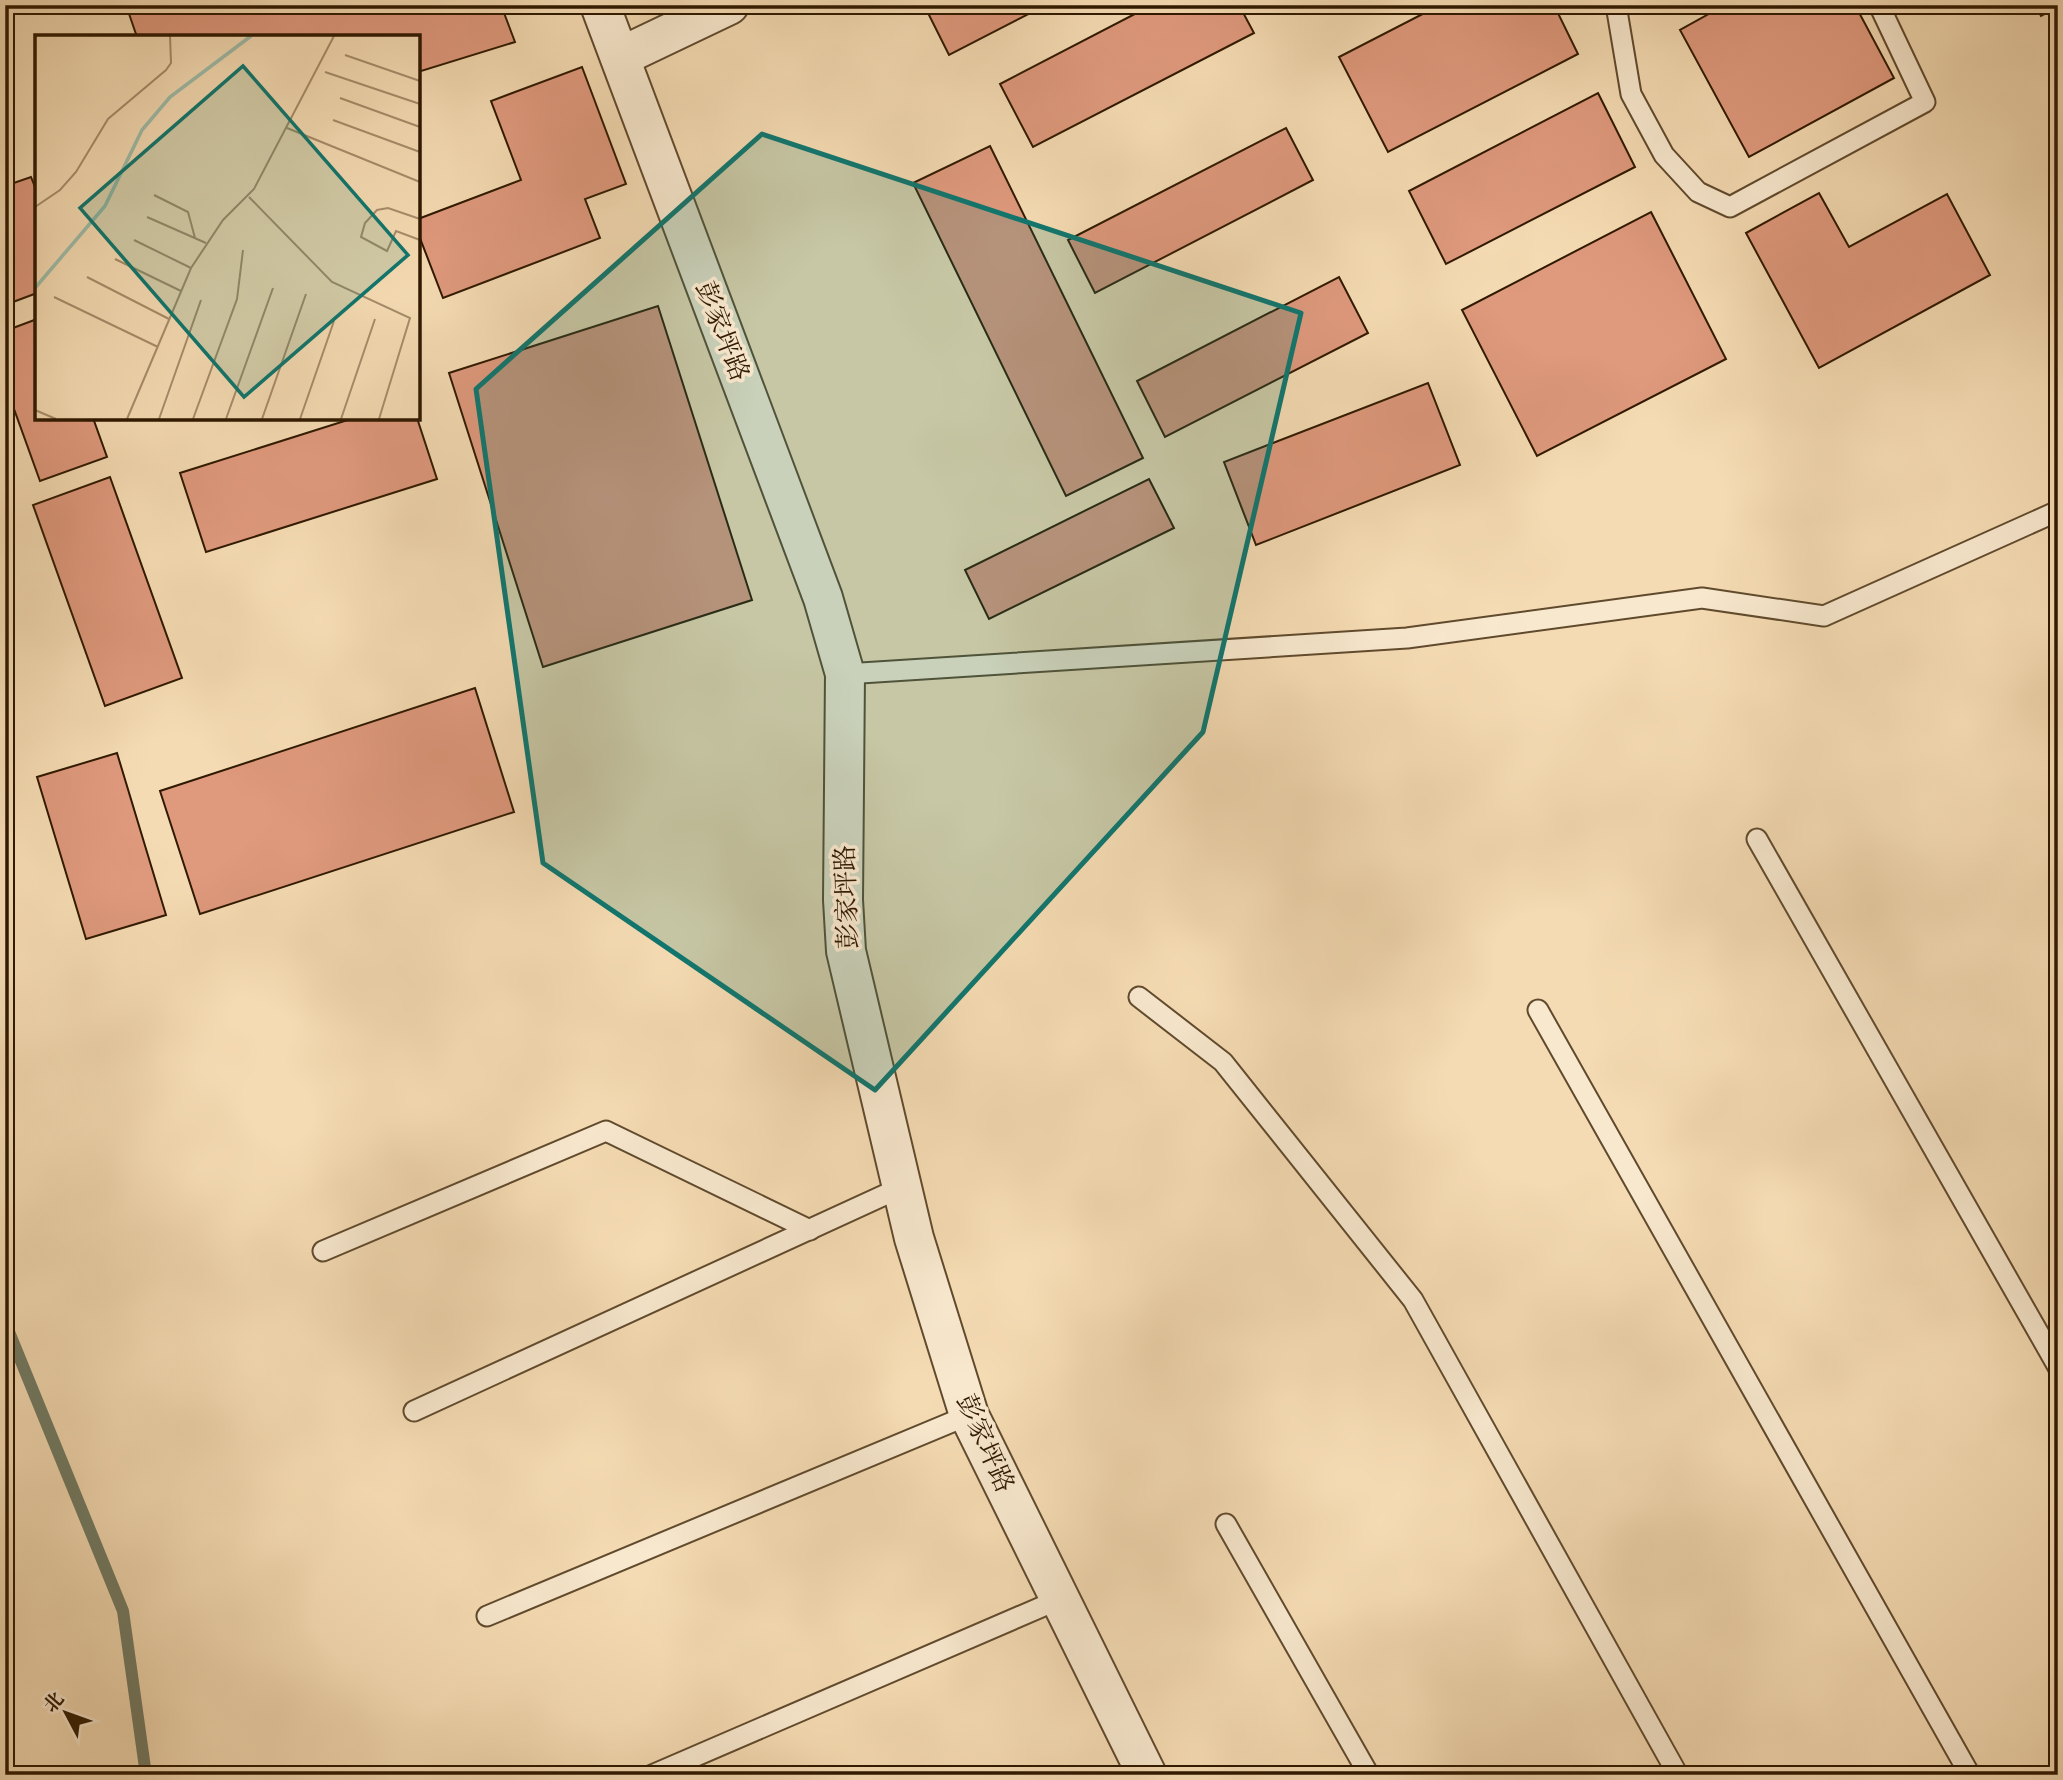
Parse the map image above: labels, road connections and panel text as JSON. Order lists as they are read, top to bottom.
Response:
{
  "streets": {
    "street": ["彭家坪路"]
  },
  "north": "top left"
}
